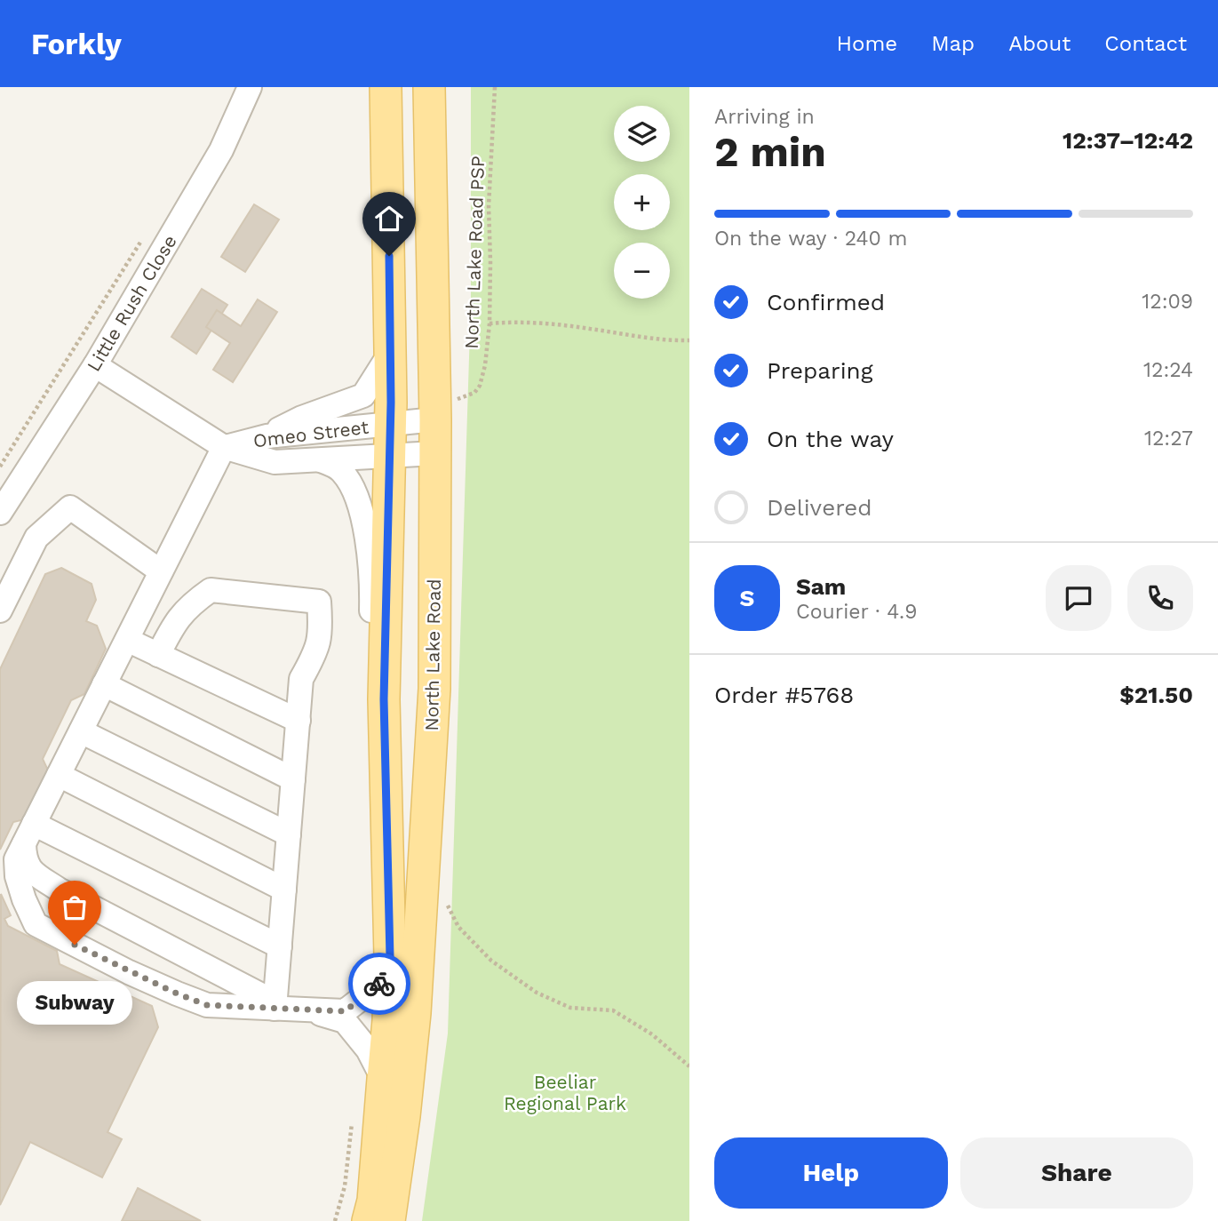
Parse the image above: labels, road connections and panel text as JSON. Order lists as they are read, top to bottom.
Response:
{
  "streets": {
    "main road": ["North Lake Road"],
    "street": ["Little Rush Close", "Omeo Street"],
    "path": ["North Lake Road PSP"]
  },
  "crossings": [
    ["North Lake Road PSP", "Omeo Street"],
    ["North Lake Road PSP", "North Lake Road"],
    ["Little Rush Close", "Omeo Street"],
    ["Omeo Street", "North Lake Road"]
  ],
  "parks": ["Beeliar Regional Park"],
  "places": ["Subway"],
  "page": {
    "header": "Forkly",
    "nav": [
      "Home",
      "Map",
      "About",
      "Contact"
    ],
    "heading": ["2 min", "Arriving in", "12:37–12:42"],
    "panel": [
      "Sam",
      "Courier · 4.9",
      "Order #5768",
      "$21.50"
    ],
    "map_buttons": ["+", "−"],
    "bar": "On the way · 240 m",
    "list": [
      ["Confirmed", "12:09"],
      ["Preparing", "12:24"],
      ["On the way", "12:27"],
      "Delivered"
    ],
    "round": "S",
    "bubble": "Subway",
    "buttons": ["Help", "Share"]
  }
}
